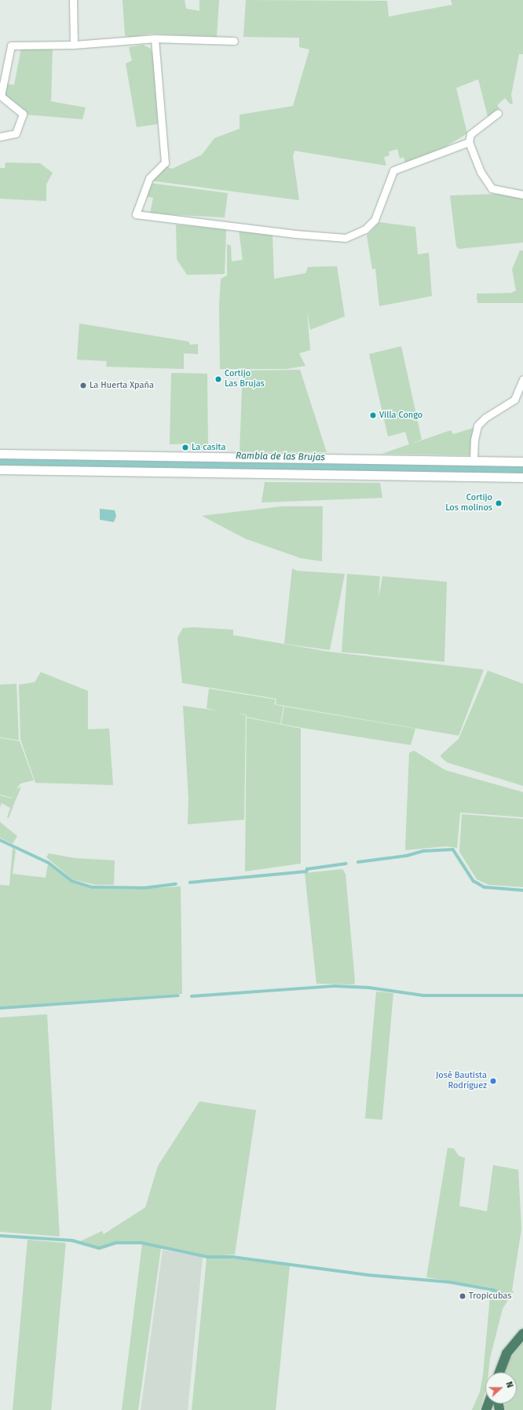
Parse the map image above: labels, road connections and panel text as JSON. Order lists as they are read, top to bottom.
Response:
{
  "water": ["Rambla de las Brujas"],
  "places": [
    "Cortijo Las Brujas",
    "La Huerta Xpaña",
    "Villa Congo",
    "La casita",
    "Cortijo Los molinos",
    "José Bautista Rodríguez",
    "Tropicubas"
  ],
  "north": "right"
}
